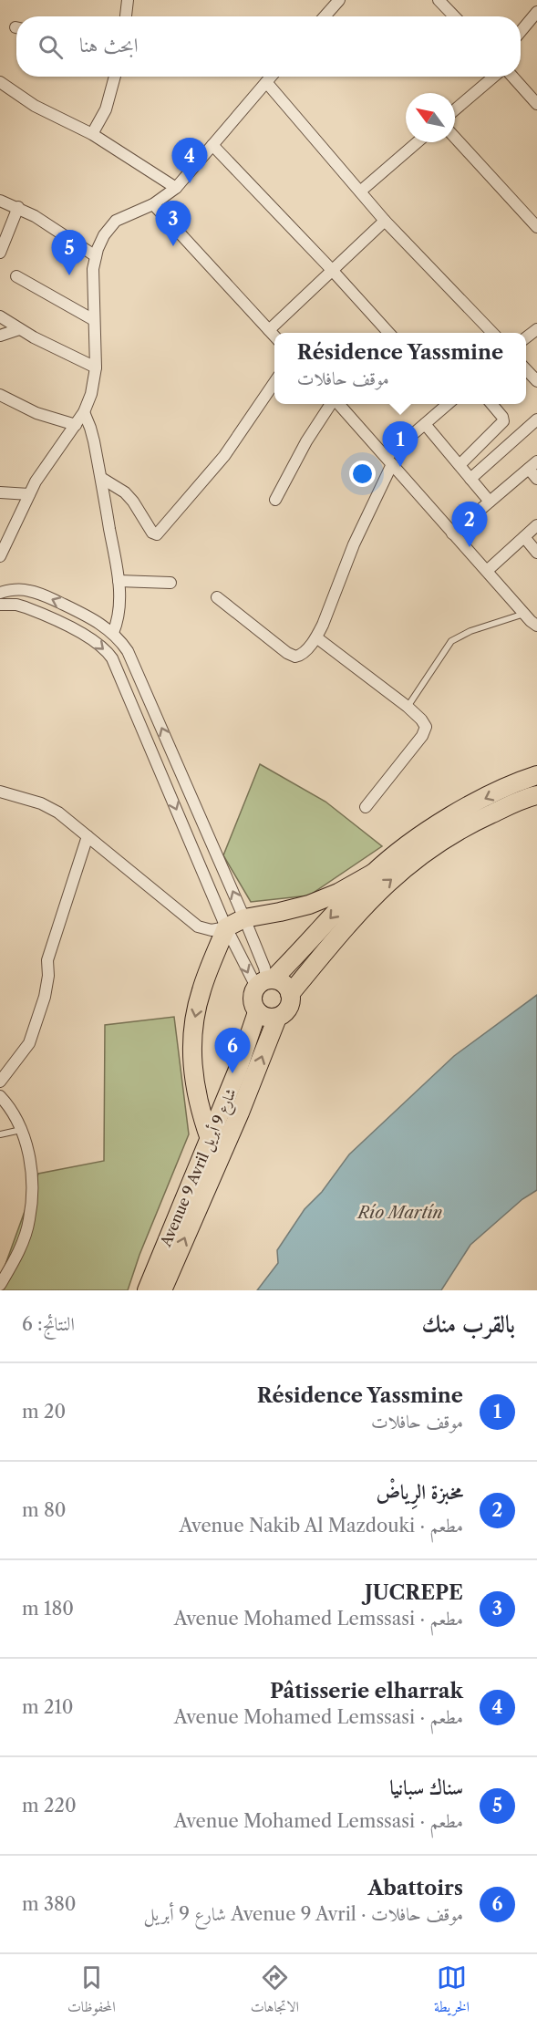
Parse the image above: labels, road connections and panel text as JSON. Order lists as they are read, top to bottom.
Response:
{
  "streets": {
    "highway": ["Avenue 9 Avril شارع 9 أبريل"]
  },
  "water": ["Río Martín"],
  "north": "top left",
  "page": {
    "search": "ابحث هنا",
    "pins": [
      "4",
      "3",
      "5",
      "1",
      "2",
      "6"
    ],
    "popup": ["Résidence Yassmine", "موقف حافلات"],
    "heading": ["بالقرب منك", "النتائج: 6"],
    "list": [
      {
        "mark": "1",
        "name": "Résidence Yassmine",
        "note": "موقف حافلات",
        "value": "20 m"
      },
      {
        "mark": "2",
        "name": "مخبزة الرِياضْ",
        "note": "مطعم · Avenue Nakib Al Mazdouki",
        "value": "80 m"
      },
      {
        "mark": "3",
        "name": "JUCREPE",
        "note": "مطعم · Avenue Mohamed Lemssasi",
        "value": "180 m"
      },
      {
        "mark": "4",
        "name": "Pâtisserie elharrak",
        "note": "مطعم · Avenue Mohamed Lemssasi",
        "value": "210 m"
      },
      {
        "mark": "5",
        "name": "سناك سبانيا",
        "note": "مطعم · Avenue Mohamed Lemssasi",
        "value": "220 m"
      },
      {
        "mark": "6",
        "name": "Abattoirs",
        "note": "موقف حافلات · Avenue 9 Avril شارع 9 أبريل",
        "value": "380 m"
      }
    ],
    "nav": ["الخريطة", "الاتجاهات", "المحفوظات"]
  }
}
